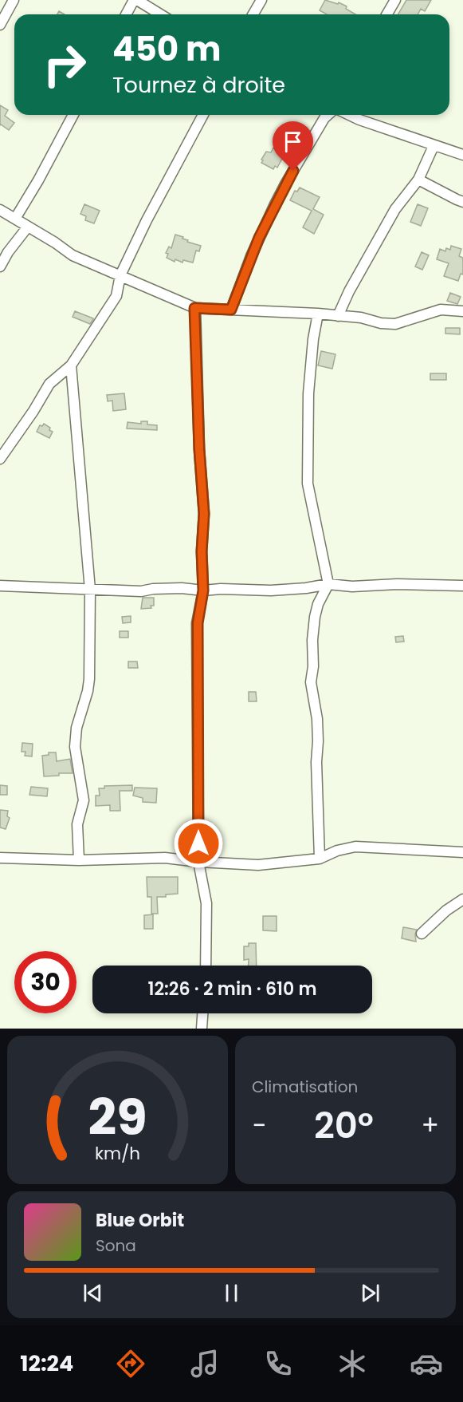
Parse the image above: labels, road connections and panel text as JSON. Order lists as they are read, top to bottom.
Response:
{
  "page": {
    "turn": ["450 m", "Tournez à droite"],
    "limit": "30",
    "trip": "12:26 · 2 min · 610 m",
    "tile": "Climatisation",
    "heat": ["−", "20°", "+"],
    "song": ["Blue Orbit", "Sona"],
    "tabs": "12:24",
    "gauge": ["29", "km/h"]
  }
}
